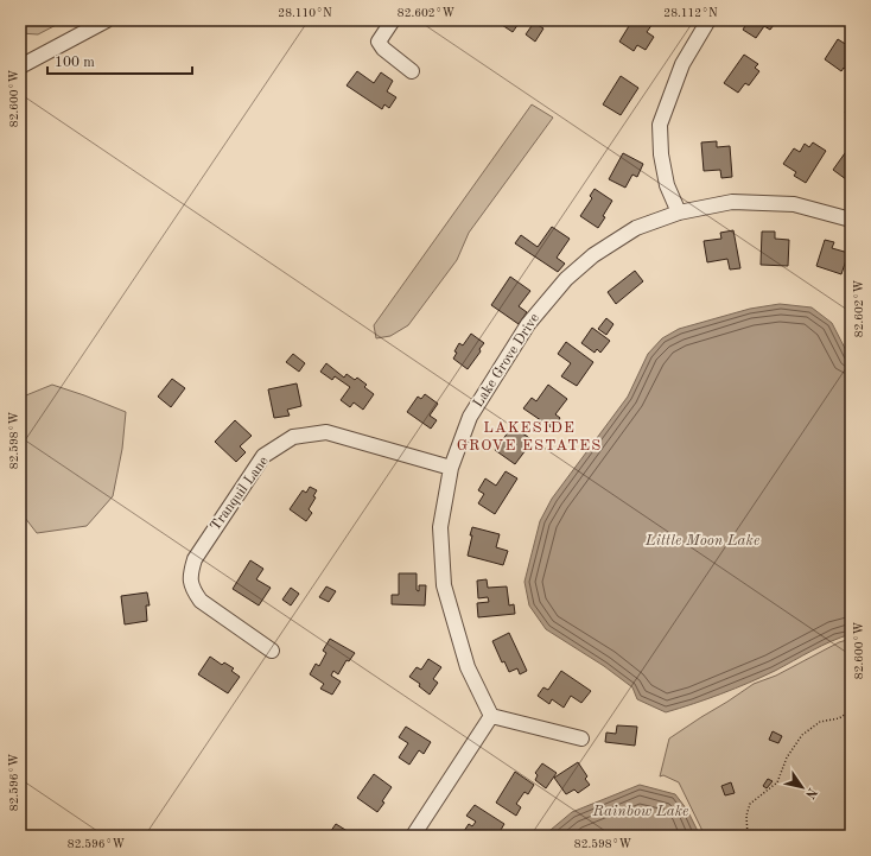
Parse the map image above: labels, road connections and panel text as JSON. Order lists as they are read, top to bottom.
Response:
{
  "streets": {
    "street": ["Lake Grove Drive", "Tranquil Lane"]
  },
  "crossings": [
    ["Lake Grove Drive", "Tranquil Lane"]
  ],
  "districts": ["LAKESIDE GROVE ESTATES"],
  "water": ["Little Moon Lake", "Rainbow Lake"],
  "scale_bar": "100 m",
  "north": "bottom right",
  "coordinates": [
    "28.110°N",
    "82.602°W",
    "28.112°N",
    "82.600°W",
    "82.598°W",
    "82.596°W"
  ]
}
